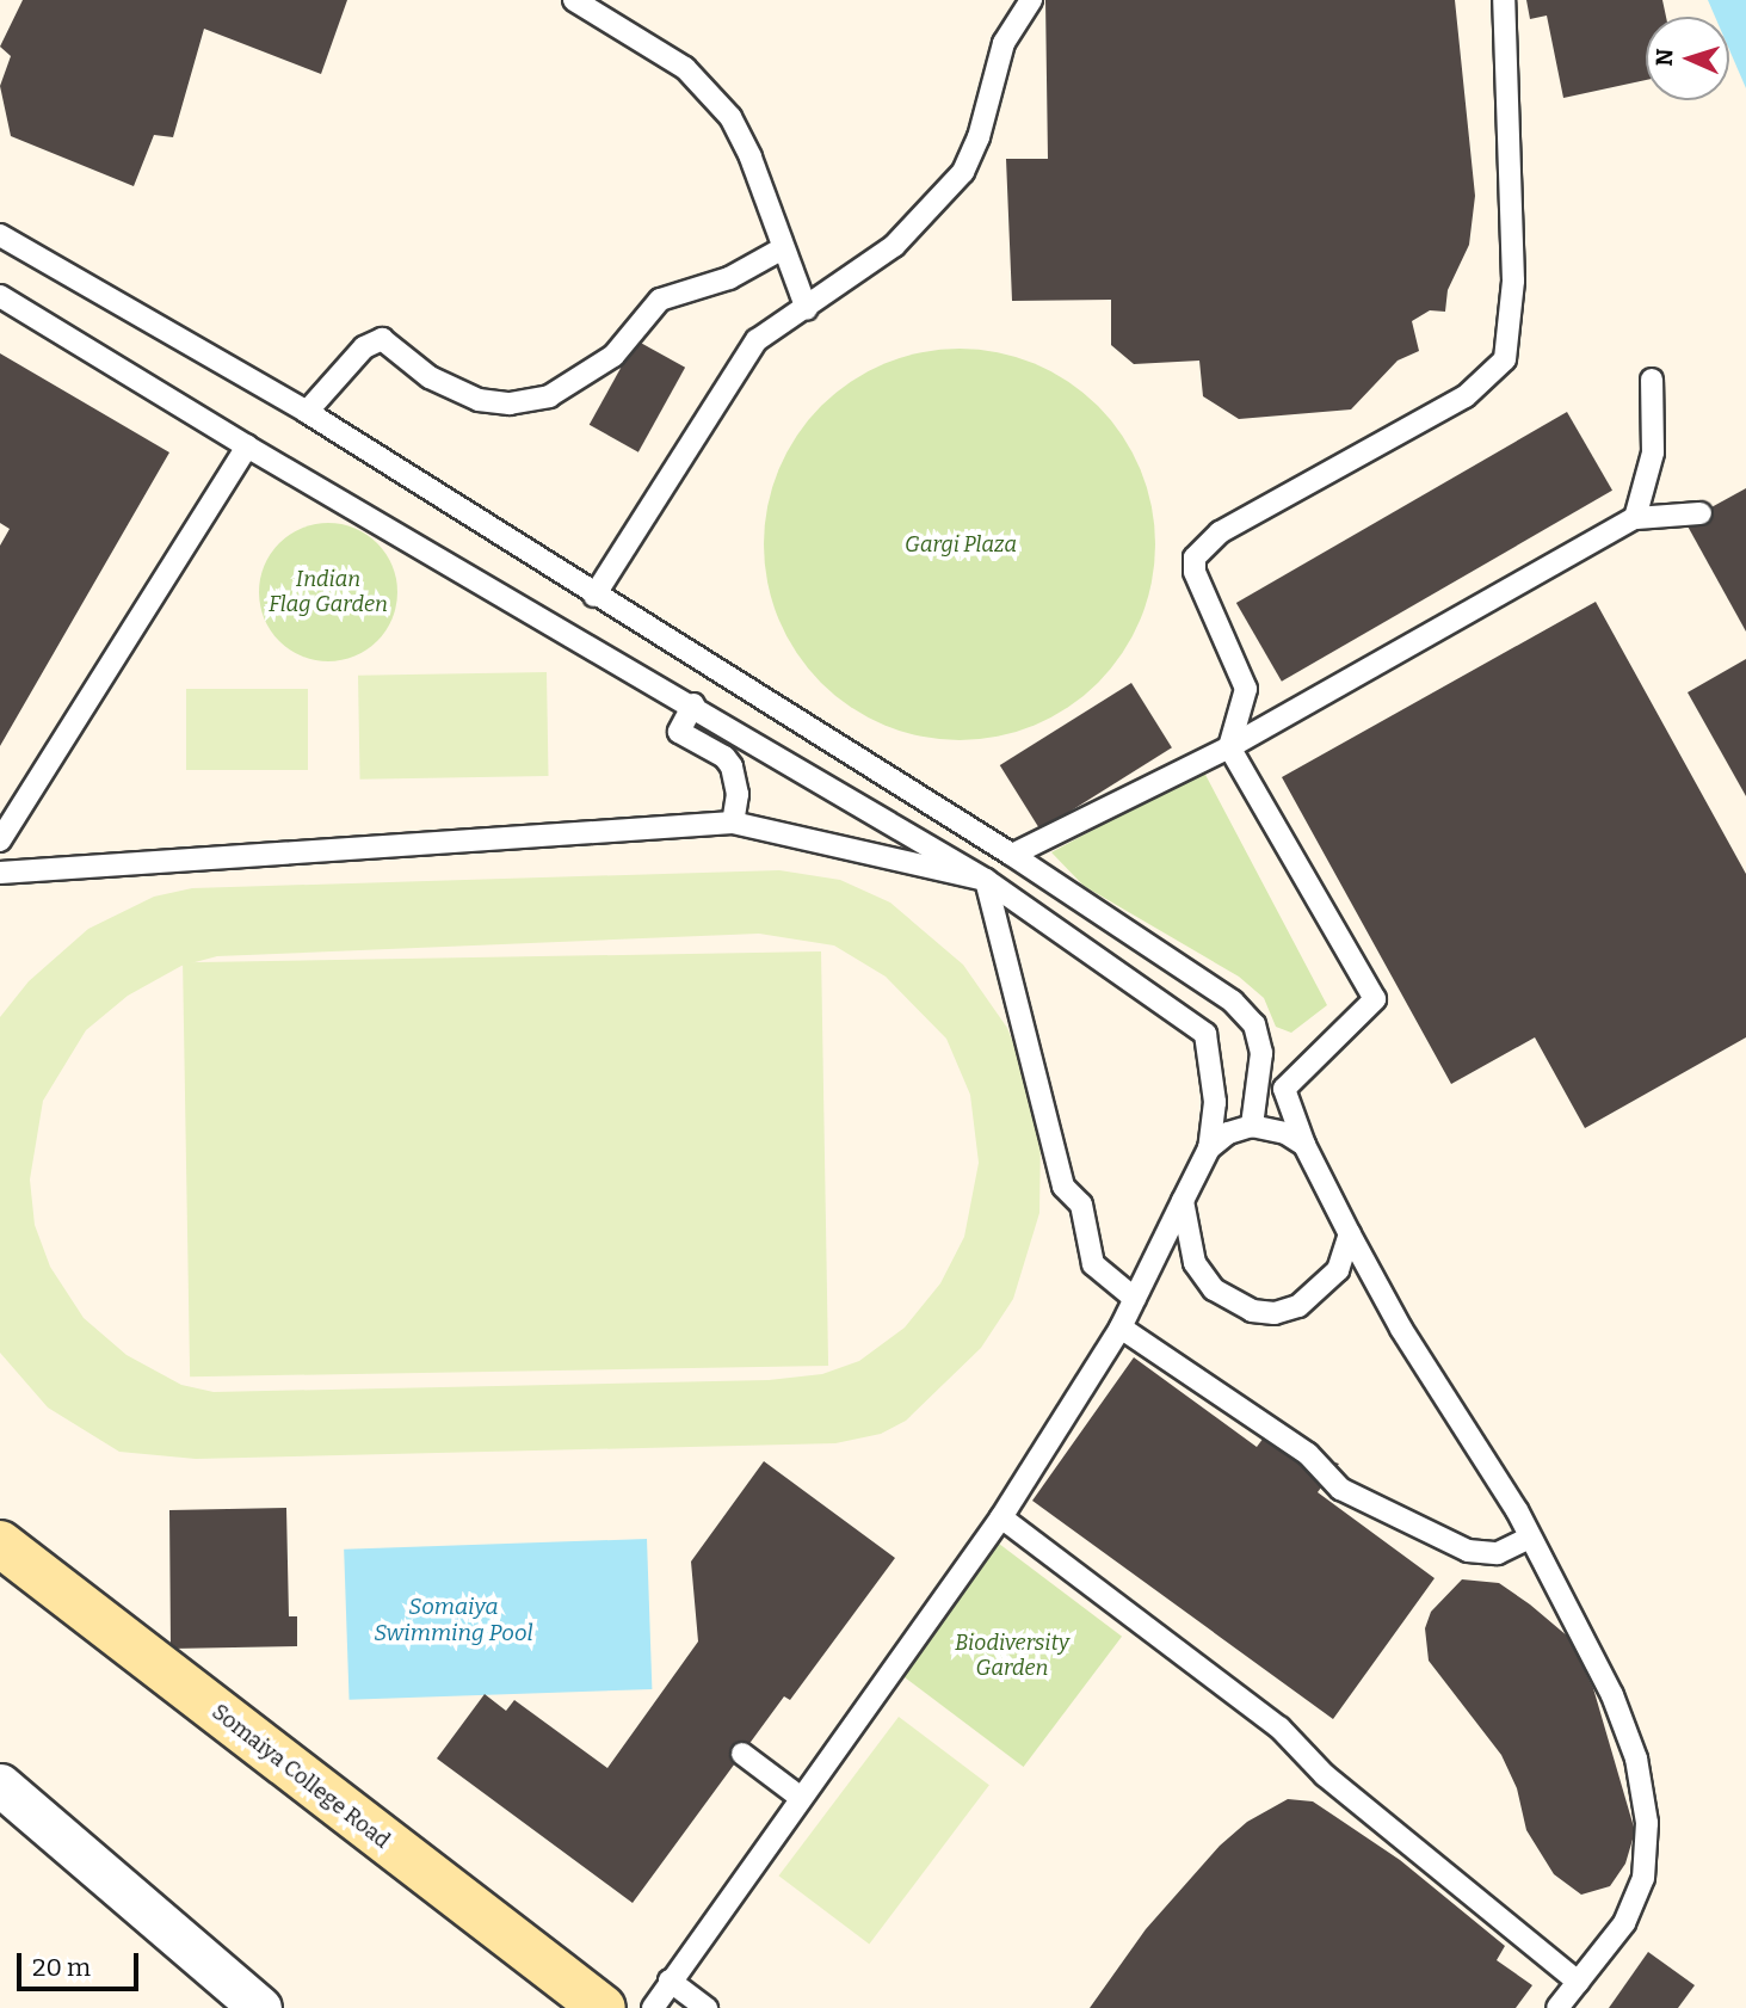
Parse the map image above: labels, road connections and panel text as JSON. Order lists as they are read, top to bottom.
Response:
{
  "streets": {
    "street": ["Somaiya College Road"]
  },
  "water": ["Somaiya Swimming Pool"],
  "parks": ["Gargi Plaza", "Indian Flag Garden", "Biodiversity Garden"],
  "scale_bar": "20 m",
  "north": "left"
}
